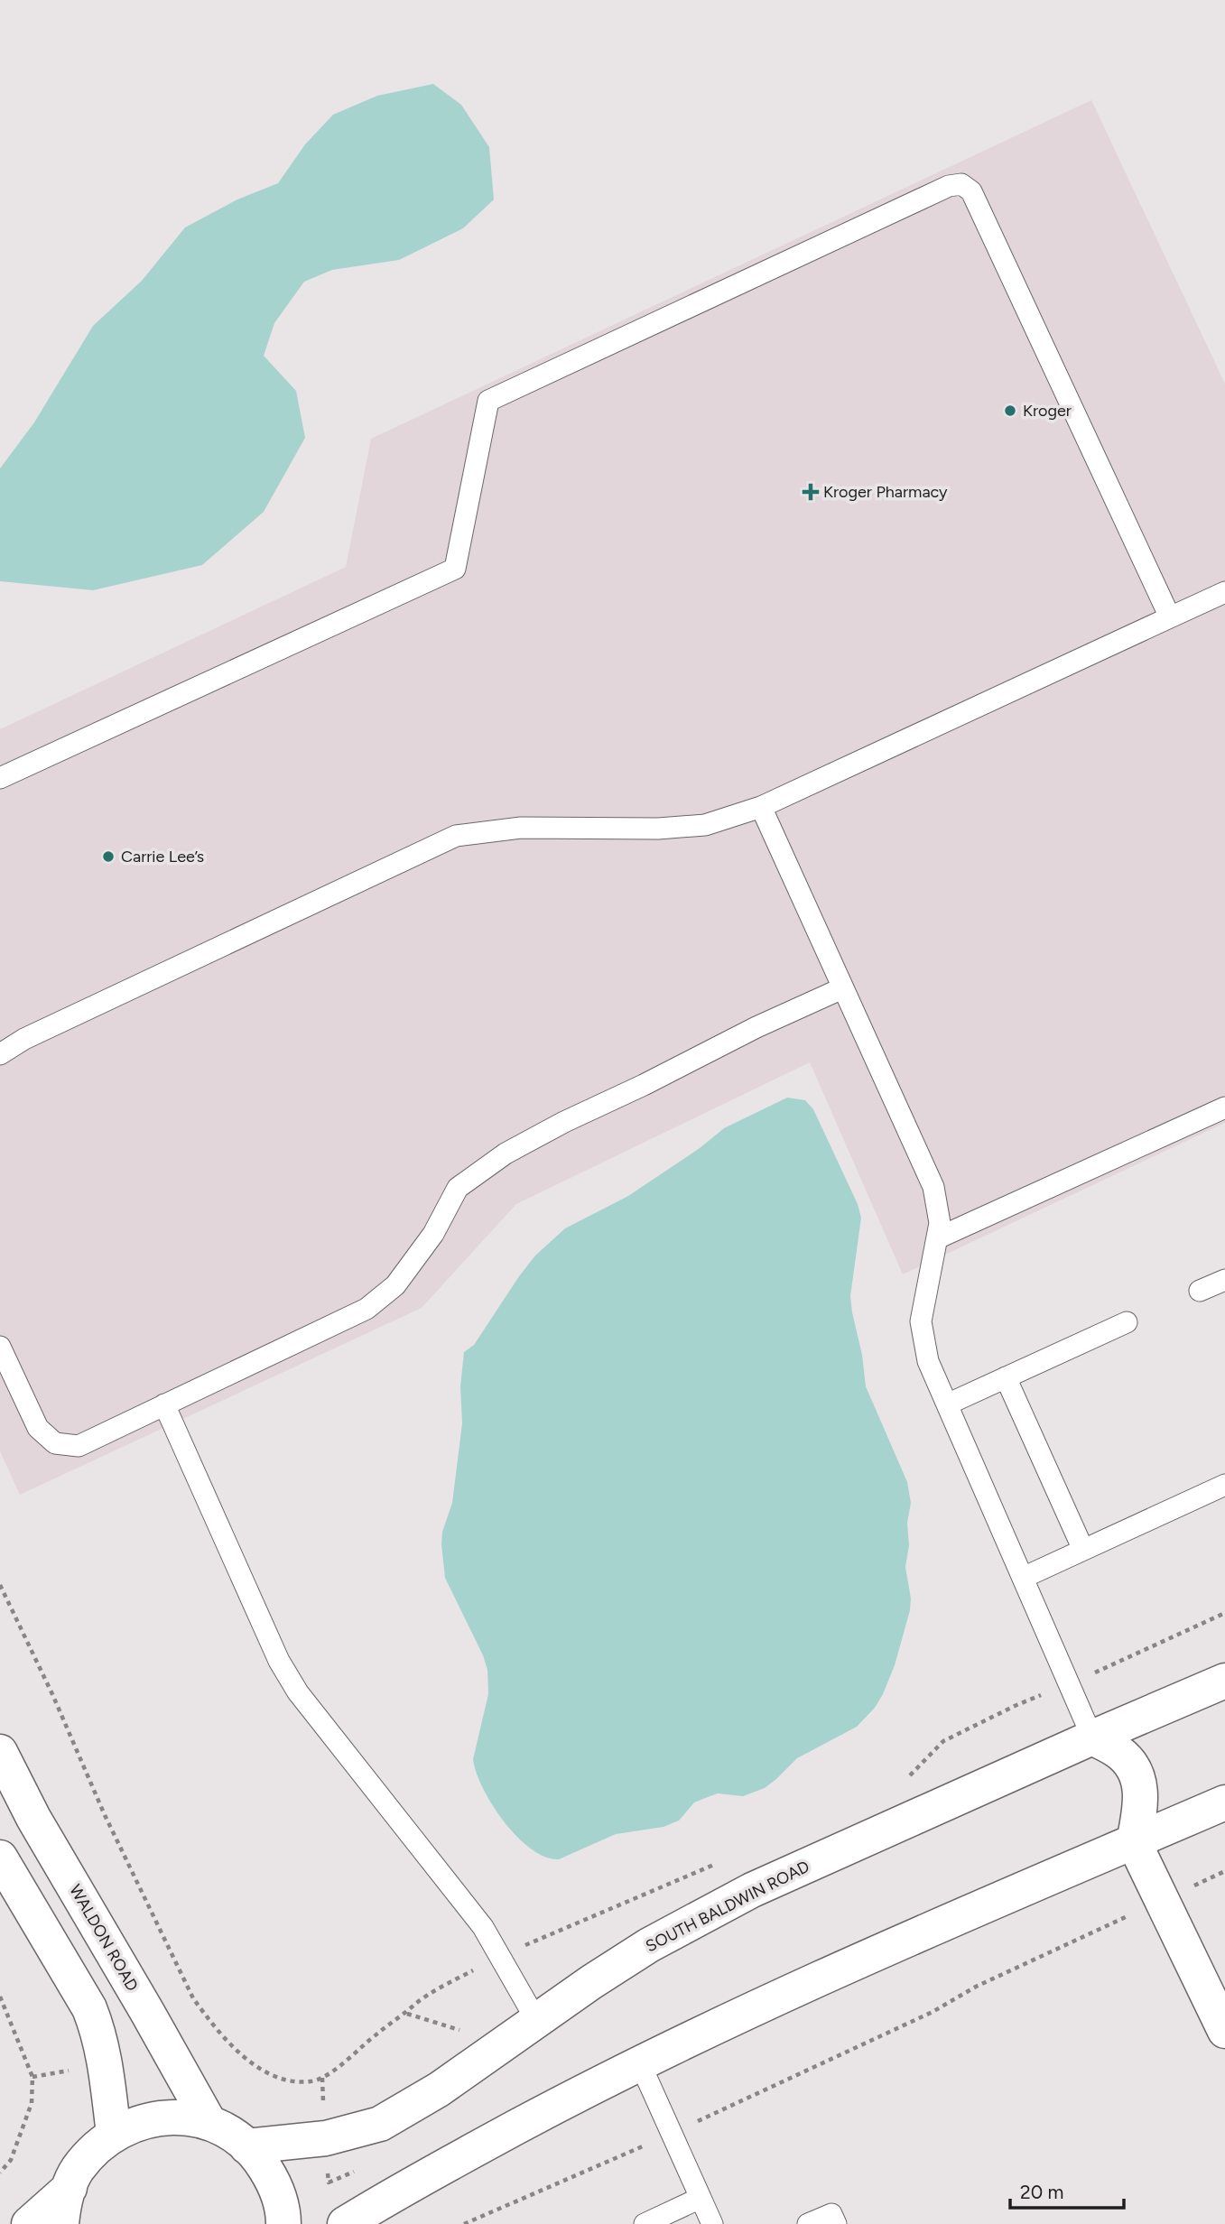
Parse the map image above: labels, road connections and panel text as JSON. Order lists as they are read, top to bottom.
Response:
{
  "streets": {
    "main road": ["SOUTH BALDWIN ROAD", "WALDON ROAD"]
  },
  "places": {
    "other": ["Kroger", "Carrie Lee’s"],
    "health": ["Kroger Pharmacy"]
  },
  "scale_bar": "20 m"
}
